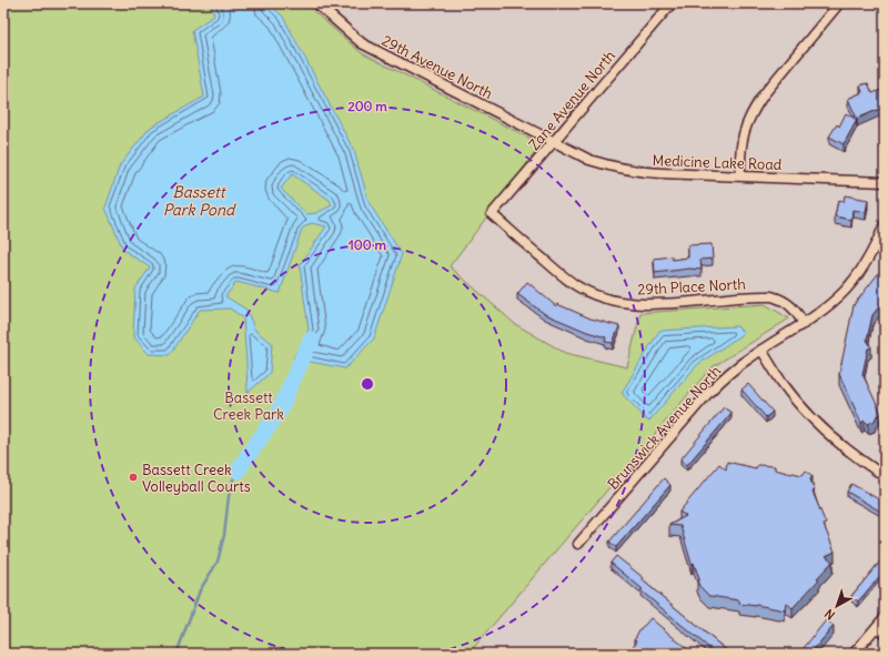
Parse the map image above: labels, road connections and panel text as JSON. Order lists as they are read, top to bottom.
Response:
{
  "streets": {
    "street": [
      "29th Avenue North",
      "Zane Avenue North",
      "Medicine Lake Road",
      "29th Place North",
      "Brunswick Avenue North"
    ]
  },
  "crossings": [
    ["29th Avenue North", "Zane Avenue North"],
    ["29th Avenue North", "Medicine Lake Road"],
    ["Zane Avenue North", "Medicine Lake Road"],
    ["Zane Avenue North", "29th Place North"],
    ["29th Place North", "Brunswick Avenue North"]
  ],
  "water": ["Bassett Park Pond"],
  "parks": ["Bassett Creek Park"],
  "places": ["Bassett Creek Volleyball Courts"],
  "north": "bottom left",
  "rings": ["200 m", "100 m"]
}
